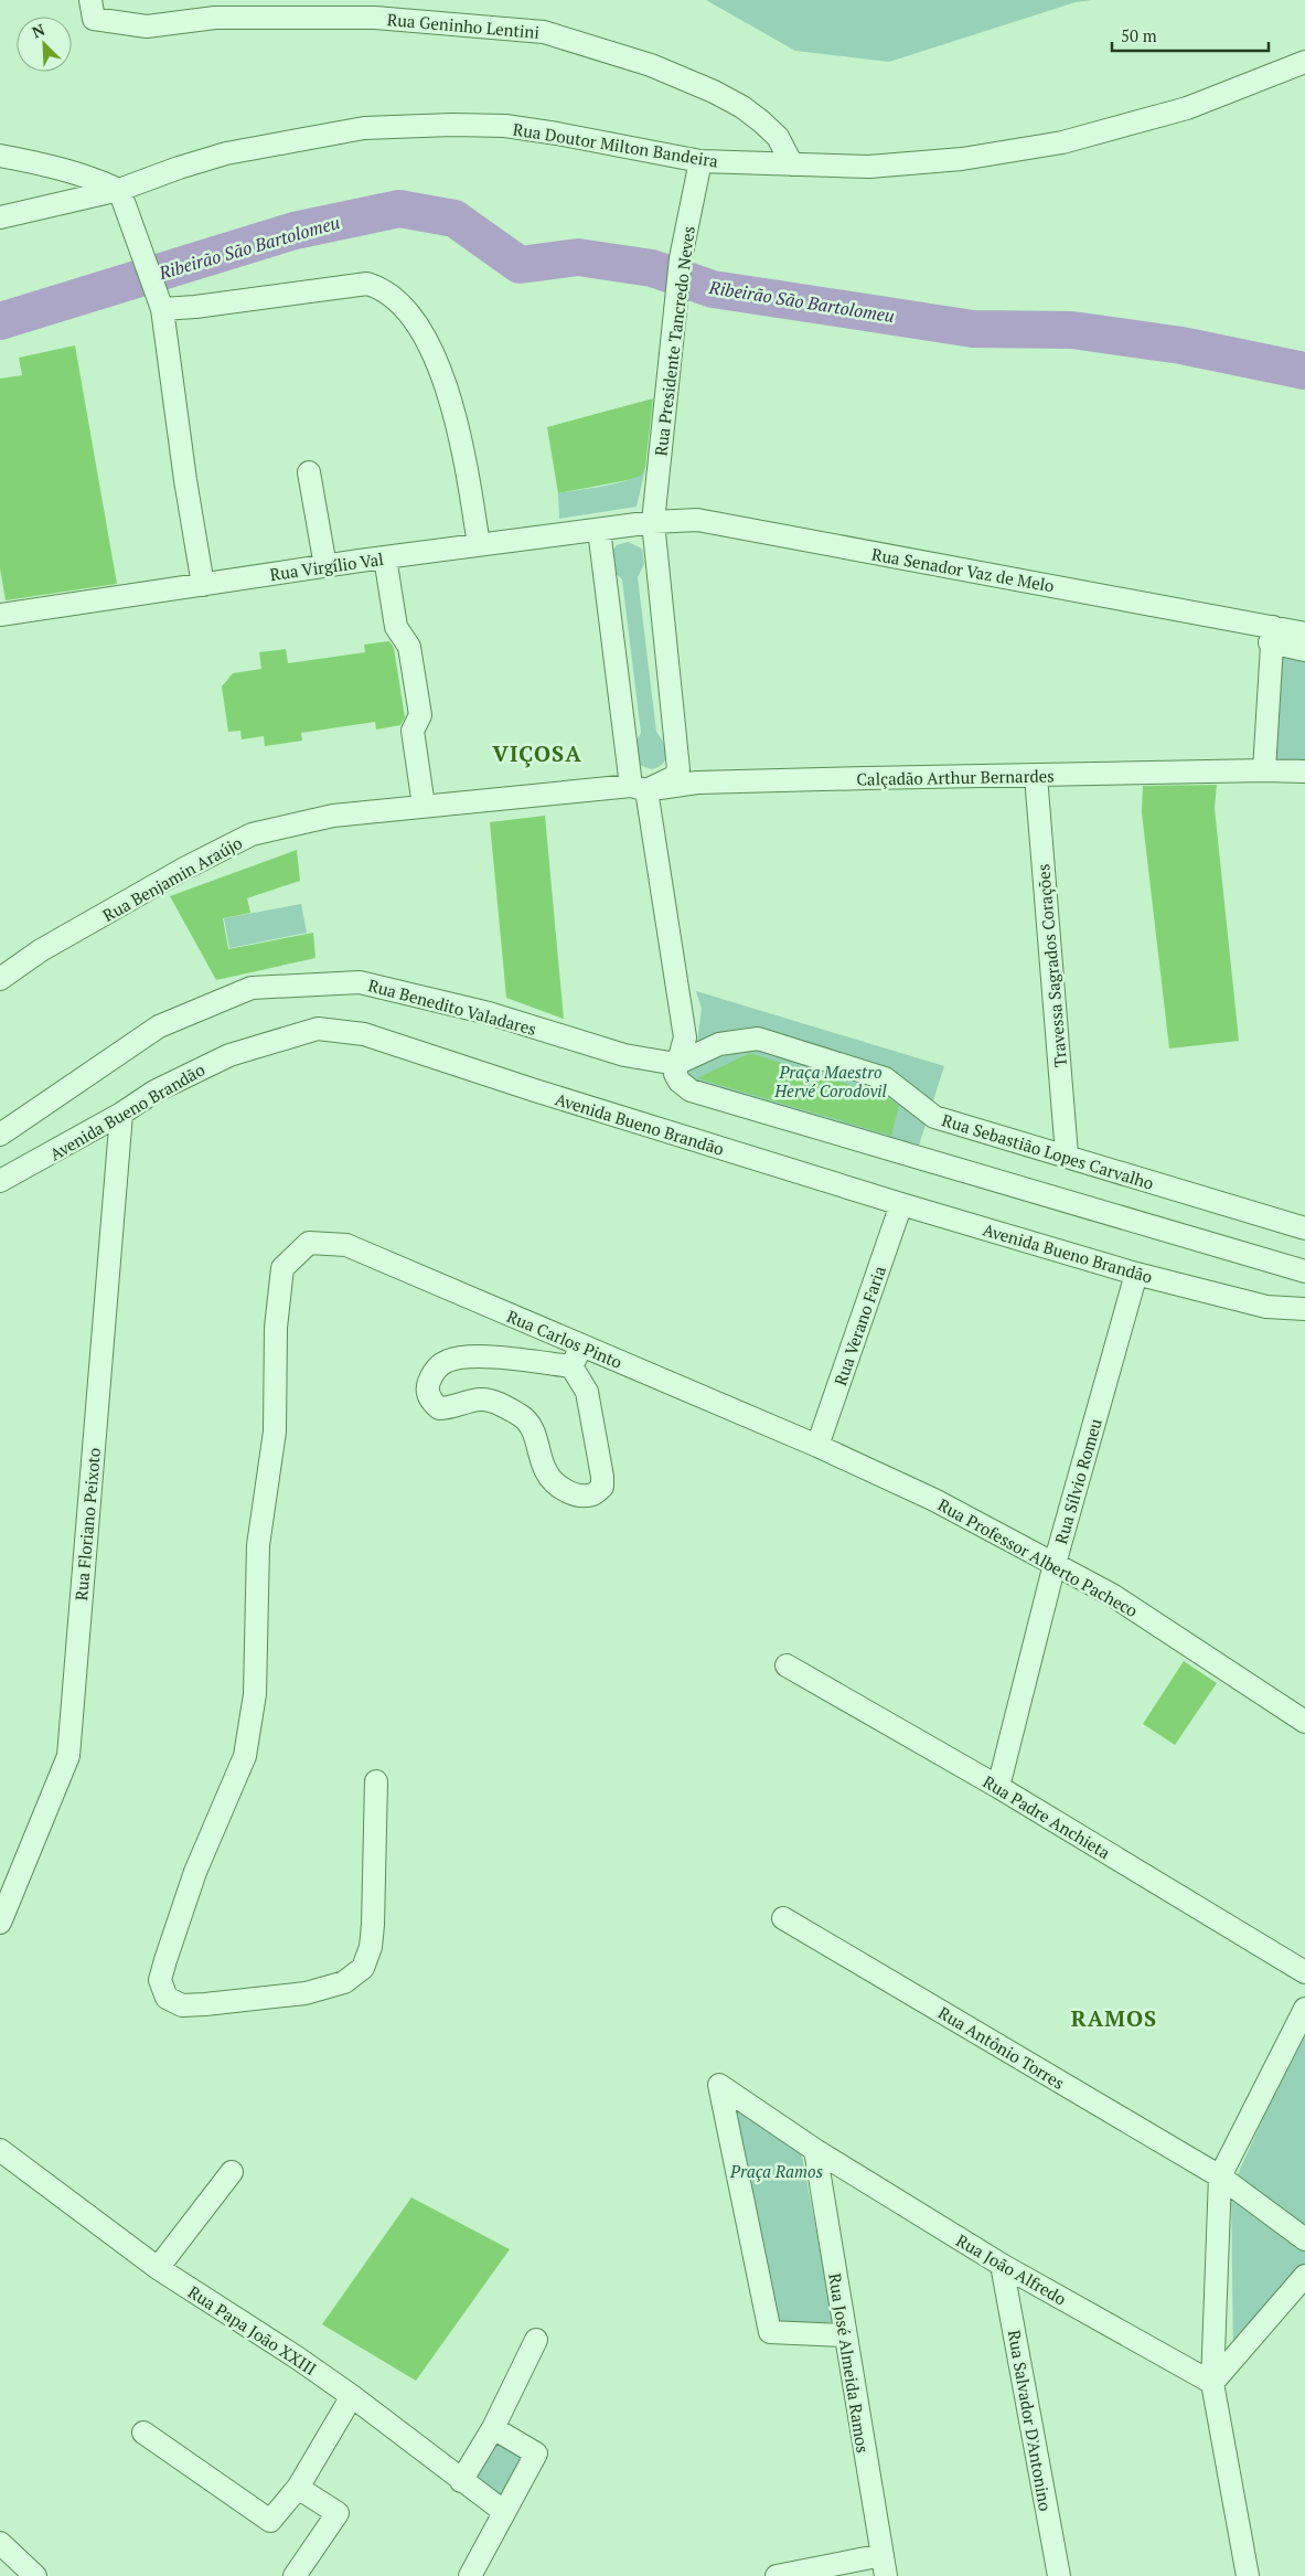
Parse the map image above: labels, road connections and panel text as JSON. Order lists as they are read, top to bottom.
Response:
{
  "streets": {
    "street": [
      "Rua Geninho Lentini",
      "Rua Doutor Milton Bandeira",
      "Rua Presidente Tancredo Neves",
      "Rua Virgílio Val",
      "Rua Senador Vaz de Melo",
      "Calçadão Arthur Bernardes",
      "Rua Benjamin Araújo",
      "Travessa Sagrados Corações",
      "Rua Benedito Valadares",
      "Avenida Bueno Brandão",
      "Rua Sebastião Lopes Carvalho",
      "Rua Verano Faria",
      "Rua Carlos Pinto",
      "Rua Sílvio Romeu",
      "Rua Floriano Peixoto",
      "Rua Professor Alberto Pacheco",
      "Rua Padre Anchieta",
      "Rua Antônio Torres",
      "Rua João Alfredo",
      "Rua Papa João XXIII",
      "Rua José Almeida Ramos",
      "Rua Salvador D'Antonino"
    ]
  },
  "crossings": [
    ["Rua Geninho Lentini", "Rua Doutor Milton Bandeira"],
    ["Rua Doutor Milton Bandeira", "Rua Presidente Tancredo Neves"],
    ["Rua Presidente Tancredo Neves", "Rua Virgílio Val"],
    ["Rua Presidente Tancredo Neves", "Rua Senador Vaz de Melo"],
    ["Rua Presidente Tancredo Neves", "Calçadão Arthur Bernardes"],
    ["Rua Virgílio Val", "Rua Senador Vaz de Melo"],
    ["Calçadão Arthur Bernardes", "Rua Benjamin Araújo"],
    ["Calçadão Arthur Bernardes", "Travessa Sagrados Corações"],
    ["Travessa Sagrados Corações", "Rua Sebastião Lopes Carvalho"],
    ["Rua Benedito Valadares", "Rua Sebastião Lopes Carvalho"],
    ["Avenida Bueno Brandão", "Rua Verano Faria"],
    ["Avenida Bueno Brandão", "Rua Sílvio Romeu"],
    ["Avenida Bueno Brandão", "Rua Floriano Peixoto"],
    ["Rua Verano Faria", "Rua Carlos Pinto"],
    ["Rua Verano Faria", "Rua Professor Alberto Pacheco"],
    ["Rua Carlos Pinto", "Rua Professor Alberto Pacheco"],
    ["Rua Sílvio Romeu", "Rua Professor Alberto Pacheco"],
    ["Rua Sílvio Romeu", "Rua Padre Anchieta"],
    ["Rua João Alfredo", "Rua José Almeida Ramos"],
    ["Rua João Alfredo", "Rua Salvador D'Antonino"]
  ],
  "districts": ["VIÇOSA", "RAMOS"],
  "water": ["Ribeirão São Bartolomeu"],
  "parks": ["Praça Maestro Hervé Corodovil", "Praça Ramos"],
  "scale_bar": "50 m",
  "north": "top left"
}
